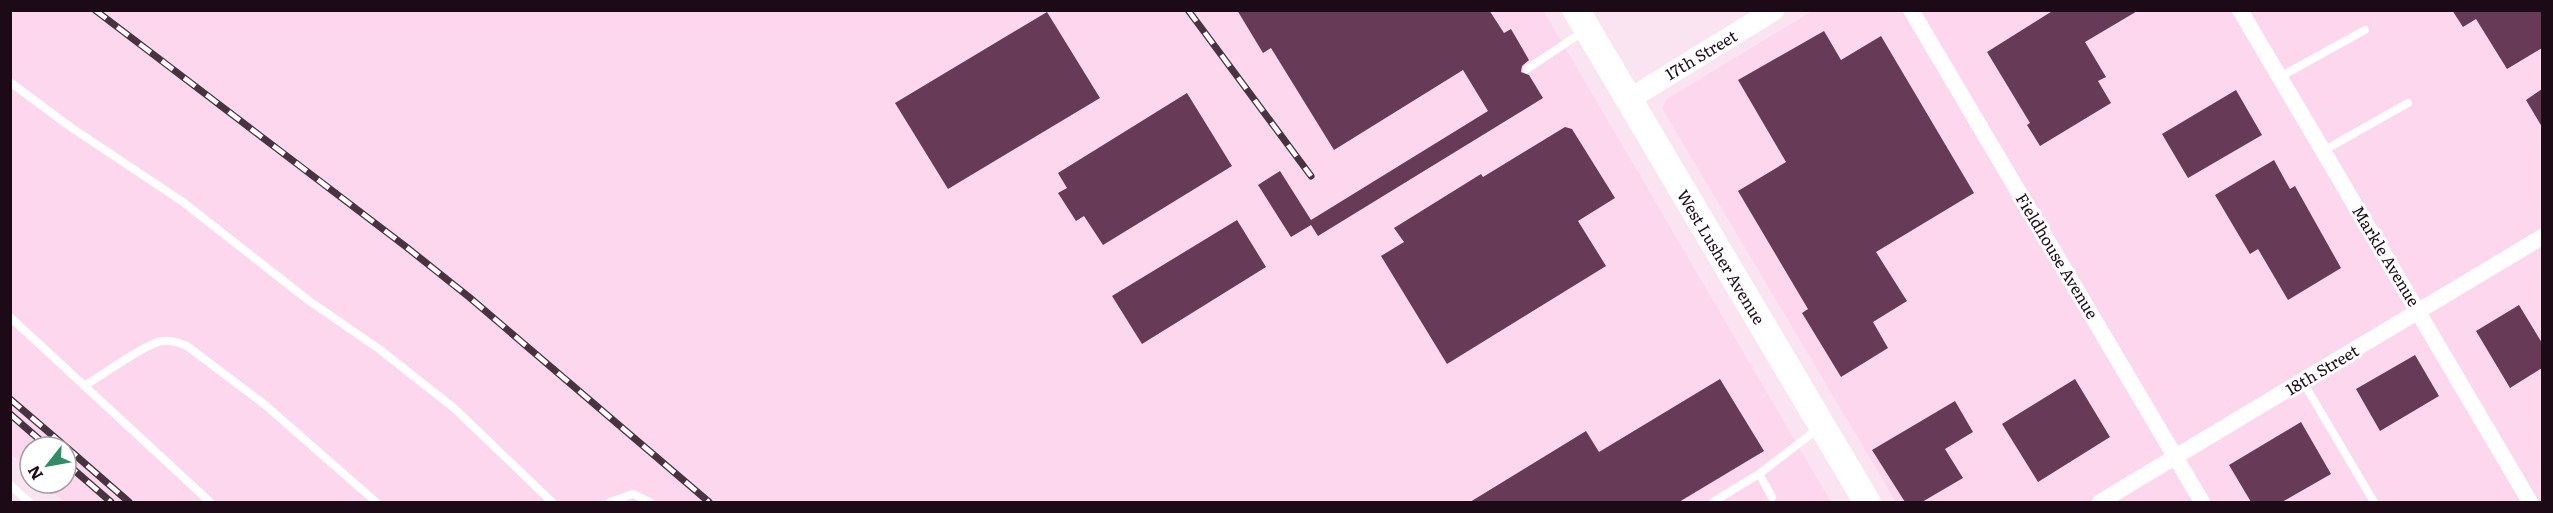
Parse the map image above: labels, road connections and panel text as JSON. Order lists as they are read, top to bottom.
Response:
{
  "streets": {
    "main road": ["West Lusher Avenue"],
    "street": [
      "17th Street",
      "Fieldhouse Avenue",
      "Markle Avenue",
      "18th Street"
    ]
  },
  "crossings": [
    ["17th Street", "West Lusher Avenue"],
    ["Fieldhouse Avenue", "18th Street"],
    ["Markle Avenue", "18th Street"]
  ],
  "north": "bottom left"
}
